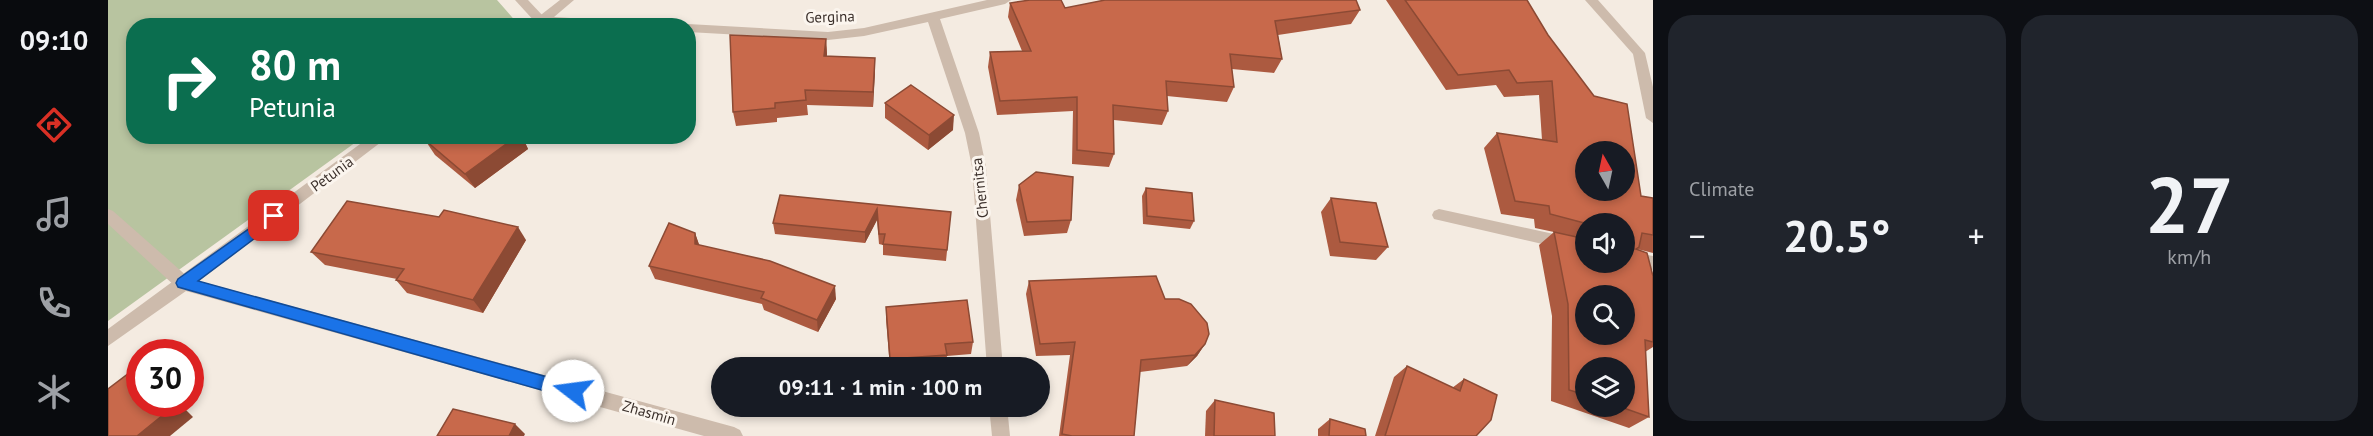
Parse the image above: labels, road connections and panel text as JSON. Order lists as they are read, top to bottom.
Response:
{
  "streets": {
    "street": [
      "Gergina",
      "Petunia",
      "Chernitsa",
      "Zhasmin"
    ]
  },
  "crossings": [
    ["Gergina", "Chernitsa"],
    ["Petunia", "Zhasmin"]
  ],
  "north": "top",
  "page": {
    "tabs": "09:10",
    "tile": [
      "Climate",
      ["27", "km/h"]
    ],
    "turn": ["80 m", "Petunia"],
    "heat": ["−", "20.5°", "+"],
    "limit": "30",
    "trip": "09:11 · 1 min · 100 m"
  }
}
